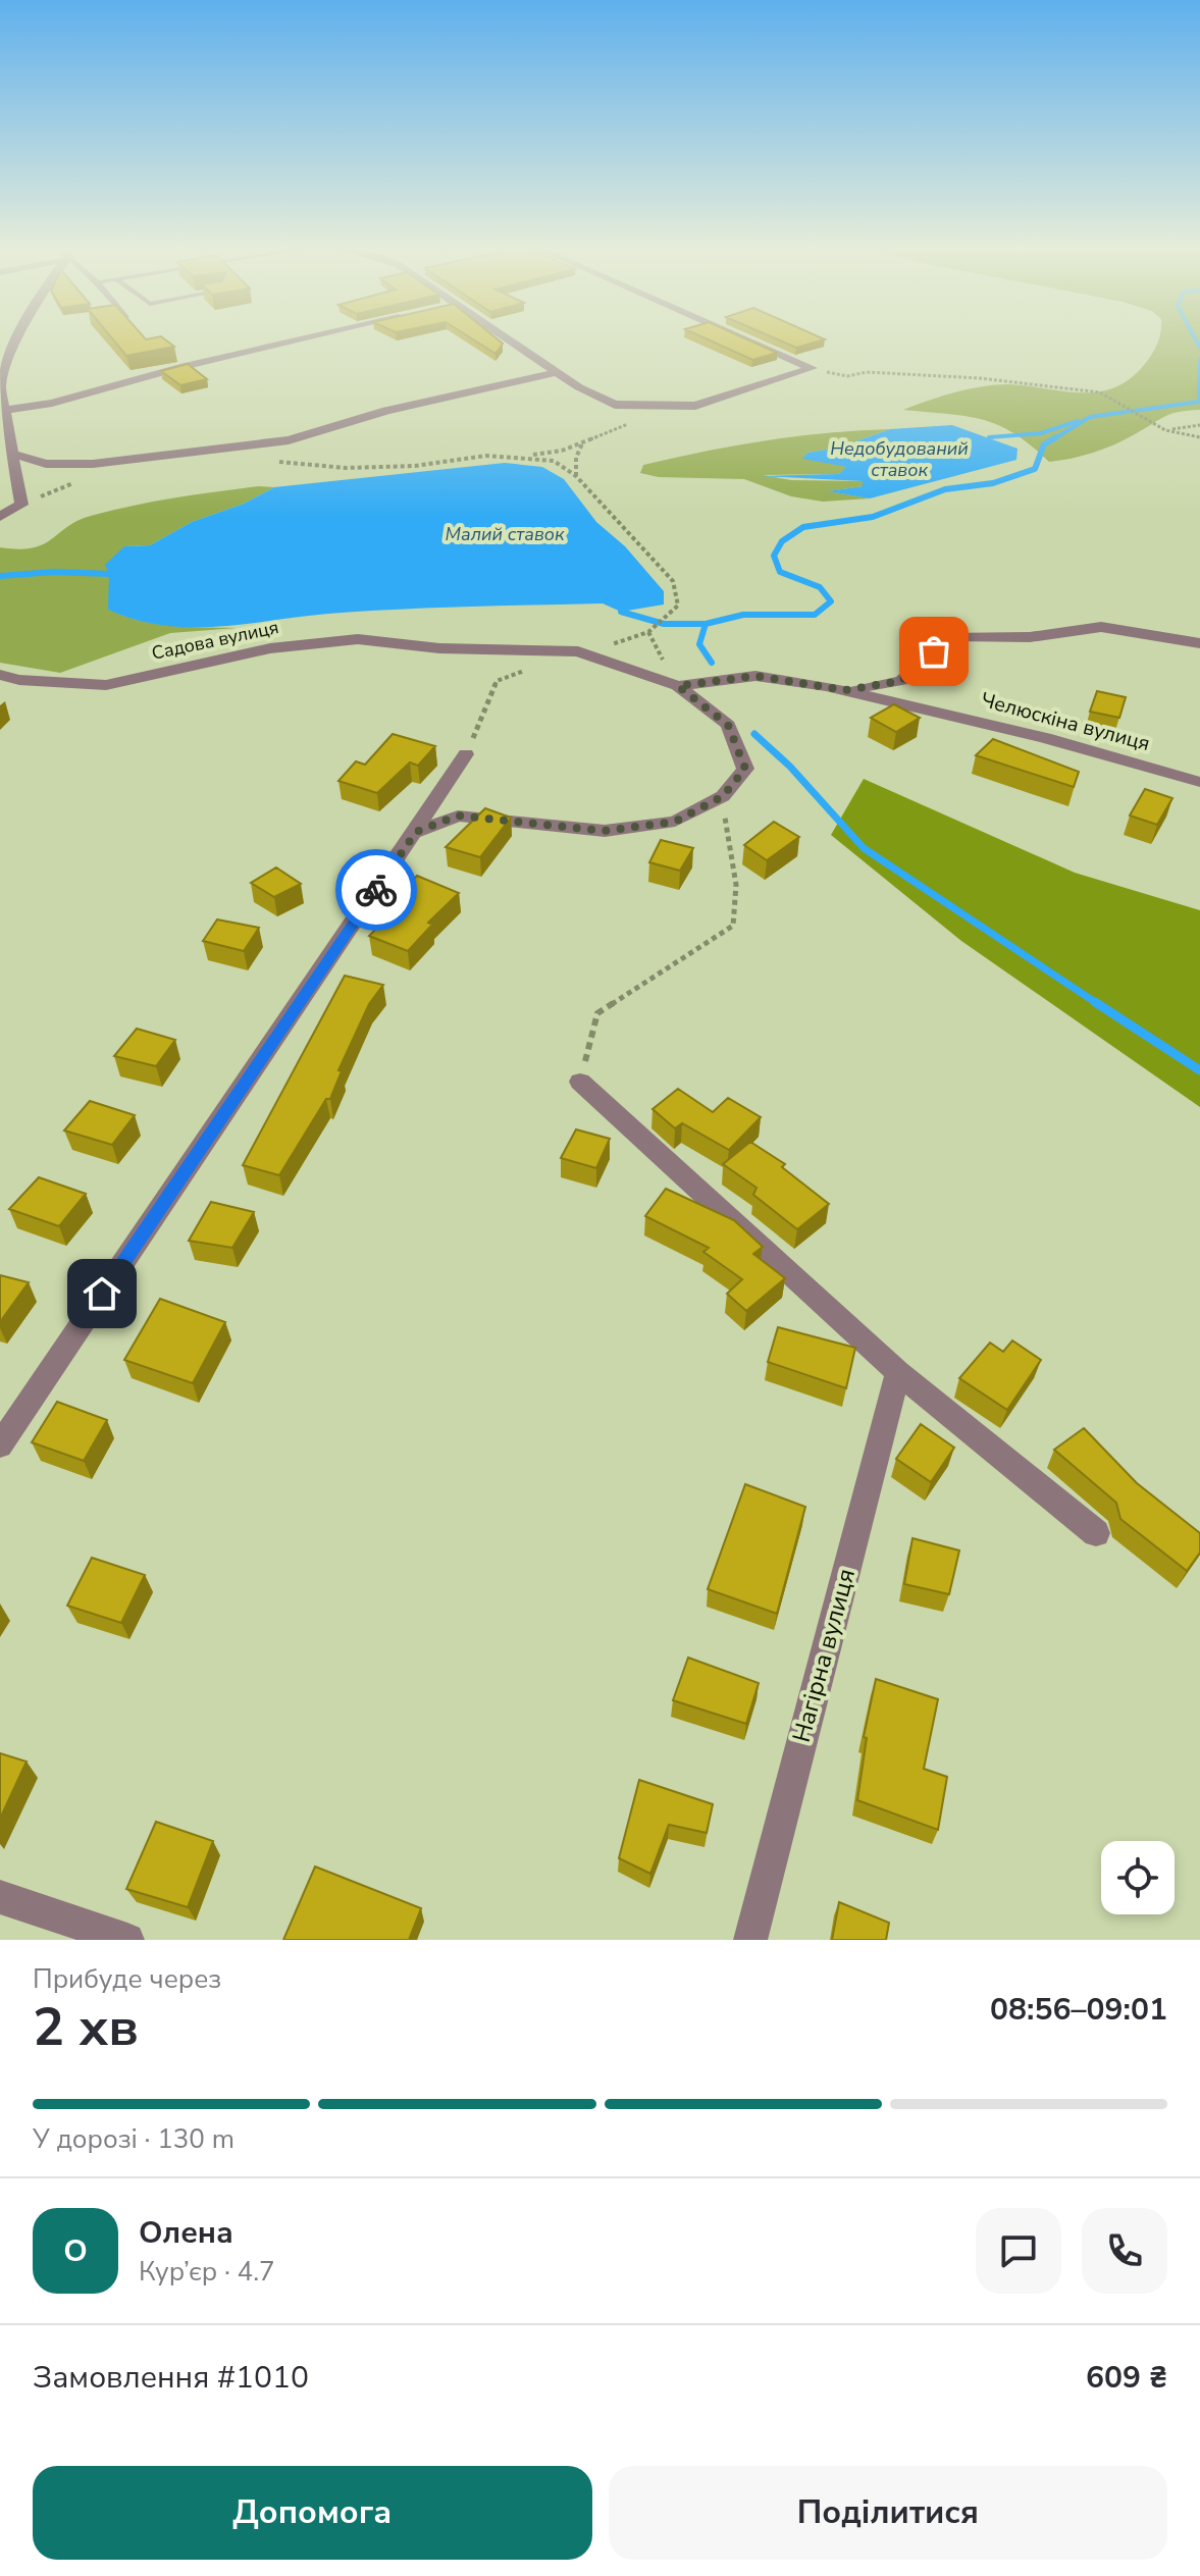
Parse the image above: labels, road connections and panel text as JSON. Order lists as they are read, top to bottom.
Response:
{
  "streets": {
    "street": ["Садова вулиця", "Челюскіна вулиця", "Нагірна вулиця"]
  },
  "crossings": [
    ["Садова вулиця", "Челюскіна вулиця"]
  ],
  "water": ["Недобудований ставок", "Малий ставок"],
  "page": {
    "heading": ["2 хв", "Прибуде через", "08:56–09:01"],
    "panel": [
      "Олена",
      "Кур’єр · 4.7",
      "Замовлення #1010",
      "609 ₴"
    ],
    "bar": "У дорозі · 130 m",
    "round": "О",
    "buttons": ["Допомога", "Поділитися"]
  }
}
